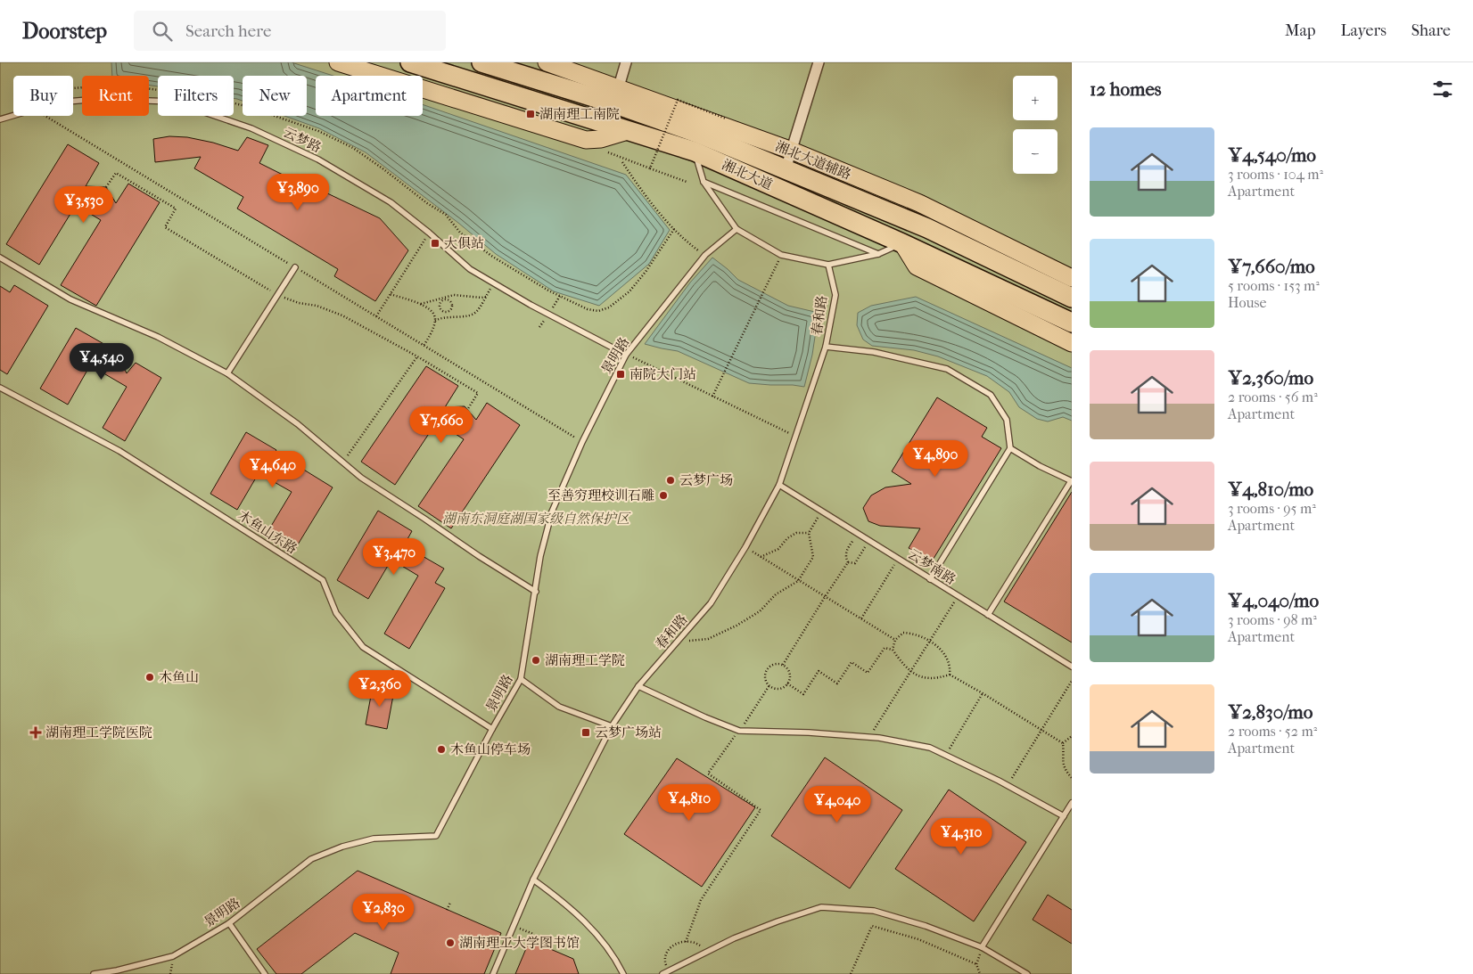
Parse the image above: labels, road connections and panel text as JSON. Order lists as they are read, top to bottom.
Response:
{
  "streets": {
    "highway": ["湘北大道"],
    "main road": ["湘北大道辅路"],
    "lane": [
      "云梦路",
      "春和路",
      "景明路",
      "木鱼山东路",
      "云梦南路"
    ]
  },
  "crossings": [
    ["云梦路", "景明路"],
    ["湘北大道辅路", "湘北大道"],
    ["春和路", "云梦南路"],
    ["景明路", "木鱼山东路"]
  ],
  "parks": ["湖南东洞庭湖国家级自然保护区"],
  "places": {
    "transit": [
      "湖南理工南院",
      "大俱站",
      "南院大门站",
      "云梦广场站"
    ],
    "other": [
      "云梦广场",
      "至善穷理校训石雕",
      "湖南理工学院",
      "木鱼山",
      "木鱼山停车场",
      "湖南理工大学图书馆"
    ],
    "health": ["湖南理工学院医院"]
  },
  "page": {
    "header": "Doorstep",
    "search": "Search here",
    "nav": ["Map", "Layers", "Share"],
    "heading": "12 homes",
    "map_buttons": ["+", "−"],
    "chip": [
      "Buy",
      "Rent",
      "Filters",
      "New",
      "Apartment"
    ],
    "list": [
      {
        "name": "¥4,540/mo",
        "note": "3 rooms · 104 m² · Apartment"
      },
      {
        "name": "¥7,660/mo",
        "note": "5 rooms · 153 m² · House"
      },
      {
        "name": "¥2,360/mo",
        "note": "2 rooms · 56 m² · Apartment"
      },
      {
        "name": "¥4,810/mo",
        "note": "3 rooms · 95 m² · Apartment"
      },
      {
        "name": "¥4,040/mo",
        "note": "3 rooms · 98 m² · Apartment"
      },
      {
        "name": "¥2,830/mo",
        "note": "2 rooms · 52 m² · Apartment"
      }
    ],
    "price": [
      "¥3,890",
      "¥3,530",
      "¥4,540",
      "¥7,660",
      "¥4,890",
      "¥4,640",
      "¥3,470",
      "¥2,360",
      "¥4,810",
      "¥4,040",
      "¥4,310",
      "¥2,830"
    ]
  }
}
